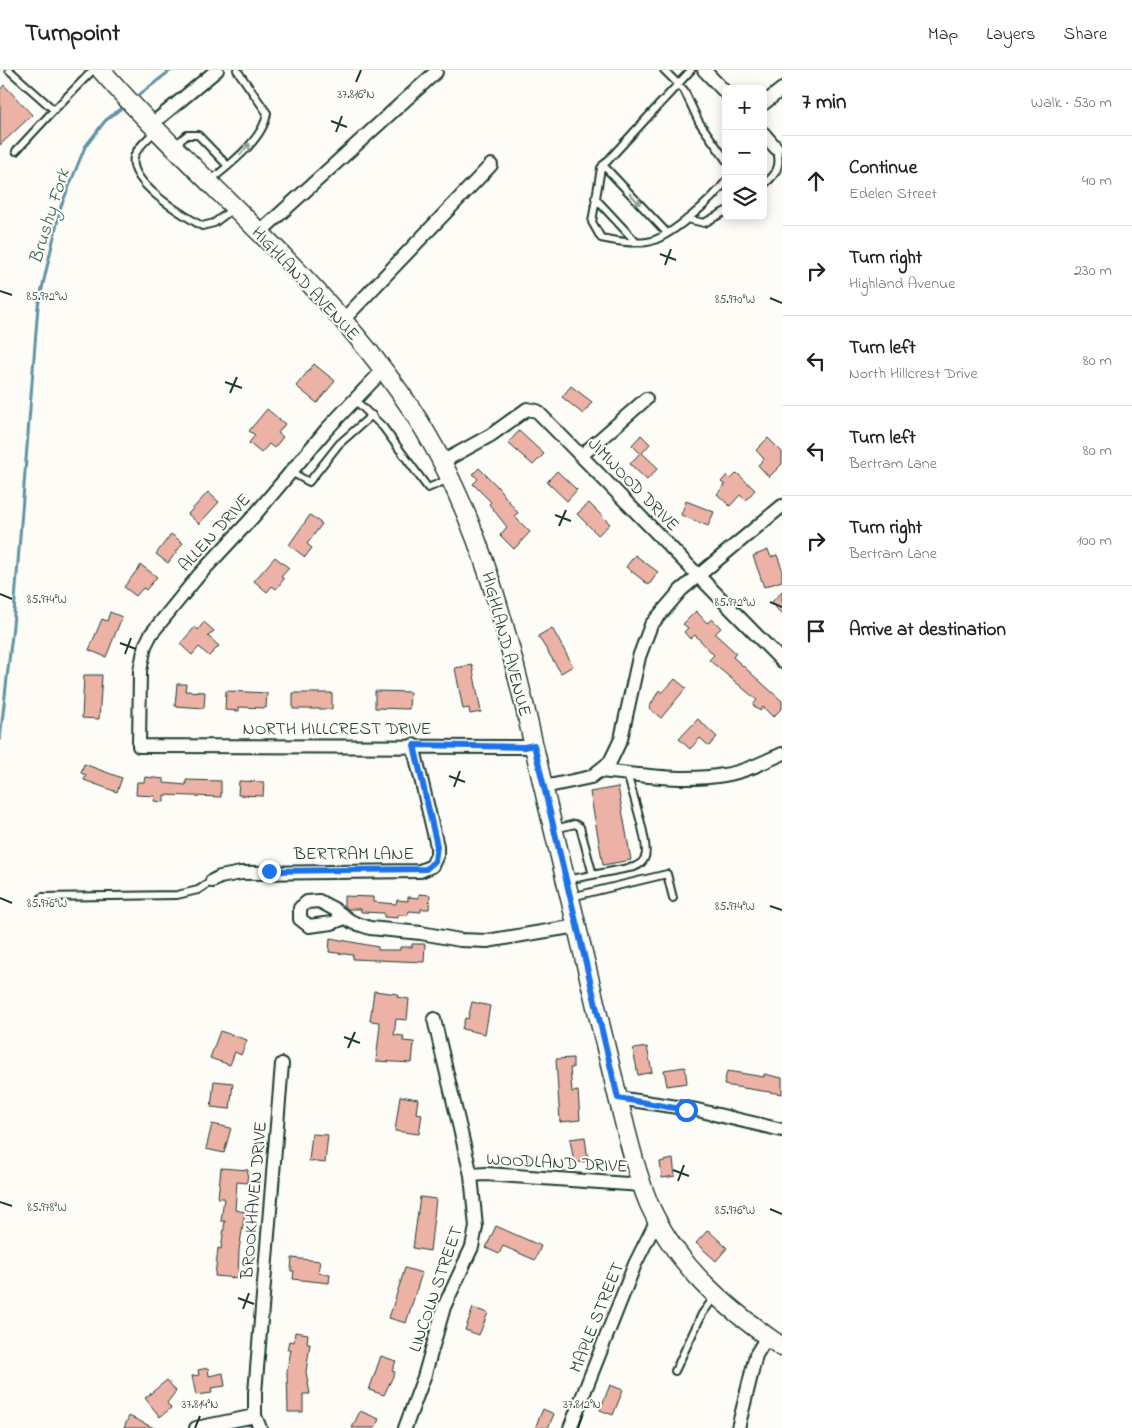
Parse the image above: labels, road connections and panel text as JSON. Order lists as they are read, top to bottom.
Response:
{
  "streets": {
    "main road": ["HIGHLAND AVENUE"],
    "street": [
      "JIMWOOD DRIVE",
      "ALLEN DRIVE",
      "NORTH HILLCREST DRIVE",
      "BERTRAM LANE",
      "WOODLAND DRIVE",
      "BROOKHAVEN DRIVE",
      "LINCOLN STREET",
      "MAPLE STREET"
    ]
  },
  "crossings": [
    ["HIGHLAND AVENUE", "JIMWOOD DRIVE"],
    ["HIGHLAND AVENUE", "ALLEN DRIVE"],
    ["HIGHLAND AVENUE", "NORTH HILLCREST DRIVE"],
    ["HIGHLAND AVENUE", "WOODLAND DRIVE"],
    ["HIGHLAND AVENUE", "MAPLE STREET"],
    ["ALLEN DRIVE", "NORTH HILLCREST DRIVE"],
    ["NORTH HILLCREST DRIVE", "BERTRAM LANE"],
    ["WOODLAND DRIVE", "LINCOLN STREET"]
  ],
  "water": ["Brushy Fork"],
  "page": {
    "header": "Turnpoint",
    "nav": ["Map", "Layers", "Share"],
    "heading": ["7 min", "Walk · 530 m"],
    "map_buttons": ["+", "−"],
    "list": [
      ["Continue", "Edelen Street", "40 m"],
      ["Turn right", "Highland Avenue", "230 m"],
      ["Turn left", "North Hillcrest Drive", "80 m"],
      ["Turn left", "Bertram Lane", "80 m"],
      ["Turn right", "Bertram Lane", "100 m"],
      "Arrive at destination"
    ]
  },
  "coordinates": [
    "37.816°N",
    "85.972°W",
    "85.970°W",
    "85.974°W",
    "85.976°W",
    "85.978°W",
    "37.814°N",
    "37.812°N"
  ]
}
